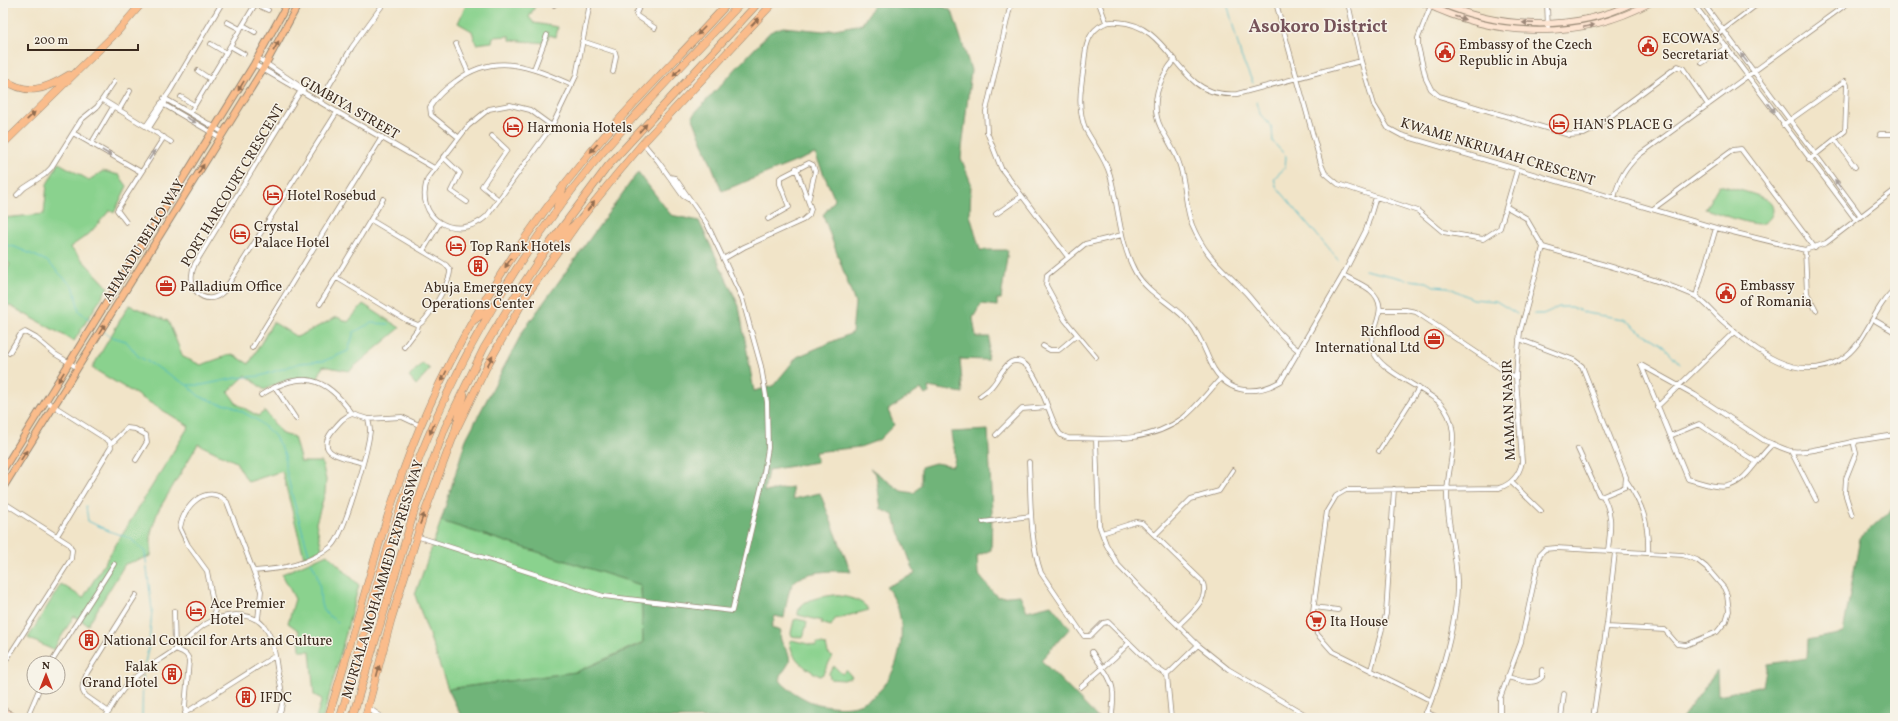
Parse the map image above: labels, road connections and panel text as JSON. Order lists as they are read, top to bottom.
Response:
{
  "streets": {
    "highway": ["MURTALA MOHAMMED EXPRESSWAY"],
    "main road": ["AHMADU BELLO WAY"],
    "street": [
      "GIMBIYA STREET",
      "KWAME NKRUMAH CRESCENT",
      "PORT HARCOURT CRESCENT",
      "MAMAN NASIR"
    ]
  },
  "crossings": [
    ["GIMBIYA STREET", "PORT HARCOURT CRESCENT"],
    ["GIMBIYA STREET", "AHMADU BELLO WAY"]
  ],
  "districts": ["Asokoro District"],
  "places": {
    "public building": ["ECOWAS Secretariat", "Embassy of the Czech Republic in Abuja", "Embassy of Romania"],
    "hotel": [
      "HAN'S PLACE G",
      "Harmonia Hotels",
      "Hotel Rosebud",
      "Crystal Palace Hotel",
      "Top Rank Hotels",
      "Ace Premier Hotel"
    ],
    "building": [
      "Abuja Emergency Operations Center",
      "National Council for Arts and Culture",
      "Falak Grand Hotel",
      "IFDC"
    ],
    "office": ["Palladium Office", "Richflood International Ltd"],
    "supermarket": ["Ita House"]
  },
  "scale_bar": "200 m",
  "north": "top"
}
